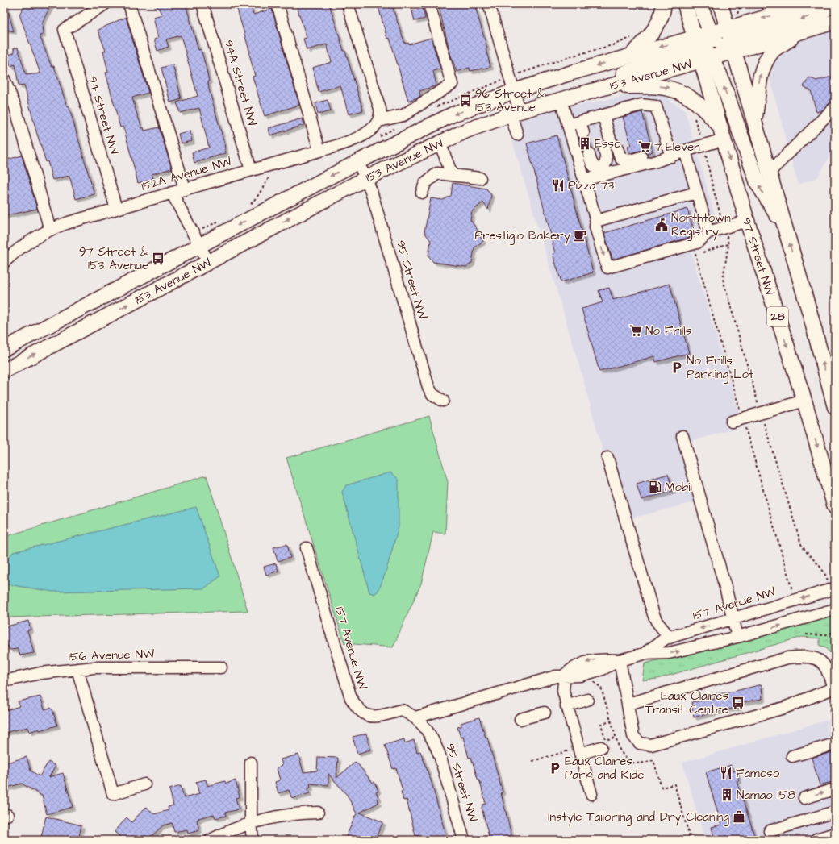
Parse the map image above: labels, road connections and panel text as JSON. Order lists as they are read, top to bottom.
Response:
{
  "streets": {
    "main road": ["153 Avenue NW", "97 Street NW", "28"],
    "street": [
      "94A Street NW",
      "94 Street NW",
      "152A Avenue NW",
      "95 Street NW",
      "157 Avenue NW",
      "156 Avenue NW"
    ]
  },
  "crossings": [
    ["153 Avenue NW", "97 Street NW"],
    ["153 Avenue NW", "95 Street NW"],
    ["94A Street NW", "152A Avenue NW"],
    ["94 Street NW", "152A Avenue NW"],
    ["95 Street NW", "157 Avenue NW"]
  ],
  "places": {
    "bus stop": ["96 Street & 153 Avenue", "97 Street & 153 Avenue", "Eaux Claires Transit Centre"],
    "building": ["Esso", "Namao 158"],
    "supermarket": ["7-Eleven", "No Frills"],
    "restaurant": ["Pizza 73", "Famoso"],
    "public building": ["Northtown Registry"],
    "cafe": ["Prestigio Bakery"],
    "parking": ["No Frills Parking Lot", "Eaux Claires Park and Ride"],
    "fuel station": ["Mobil"],
    "shop": ["Instyle Tailoring and Dry Cleaning"]
  }
}
